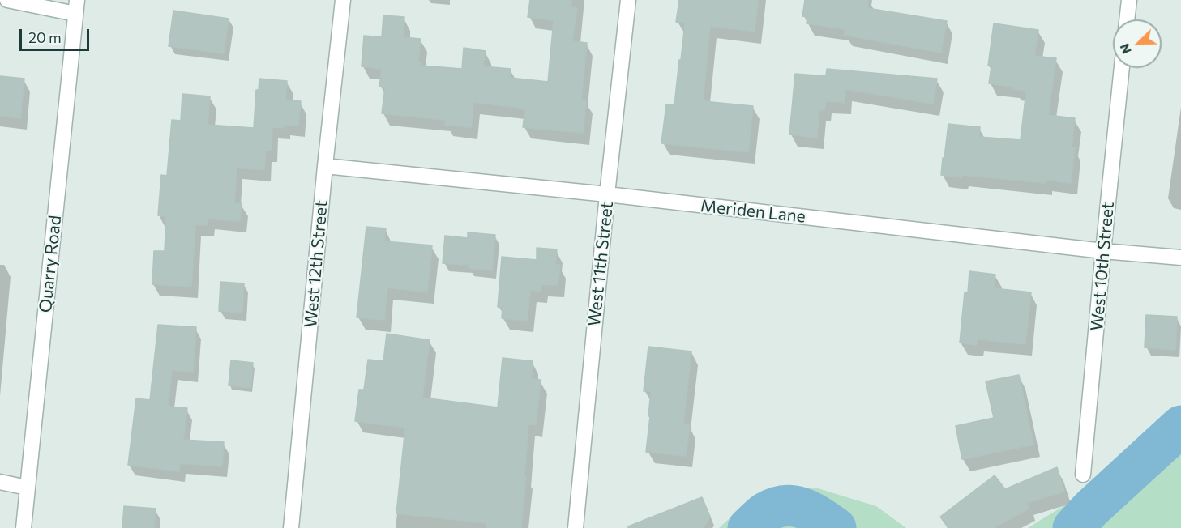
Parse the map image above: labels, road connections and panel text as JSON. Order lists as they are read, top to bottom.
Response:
{
  "streets": {
    "street": [
      "Meriden Lane",
      "Quarry Road",
      "West 12th Street",
      "West 11th Street",
      "West 10th Street"
    ]
  },
  "crossings": [
    ["Meriden Lane", "West 12th Street"],
    ["Meriden Lane", "West 11th Street"],
    ["Meriden Lane", "West 10th Street"]
  ],
  "scale_bar": "20 m",
  "north": "bottom left"
}
